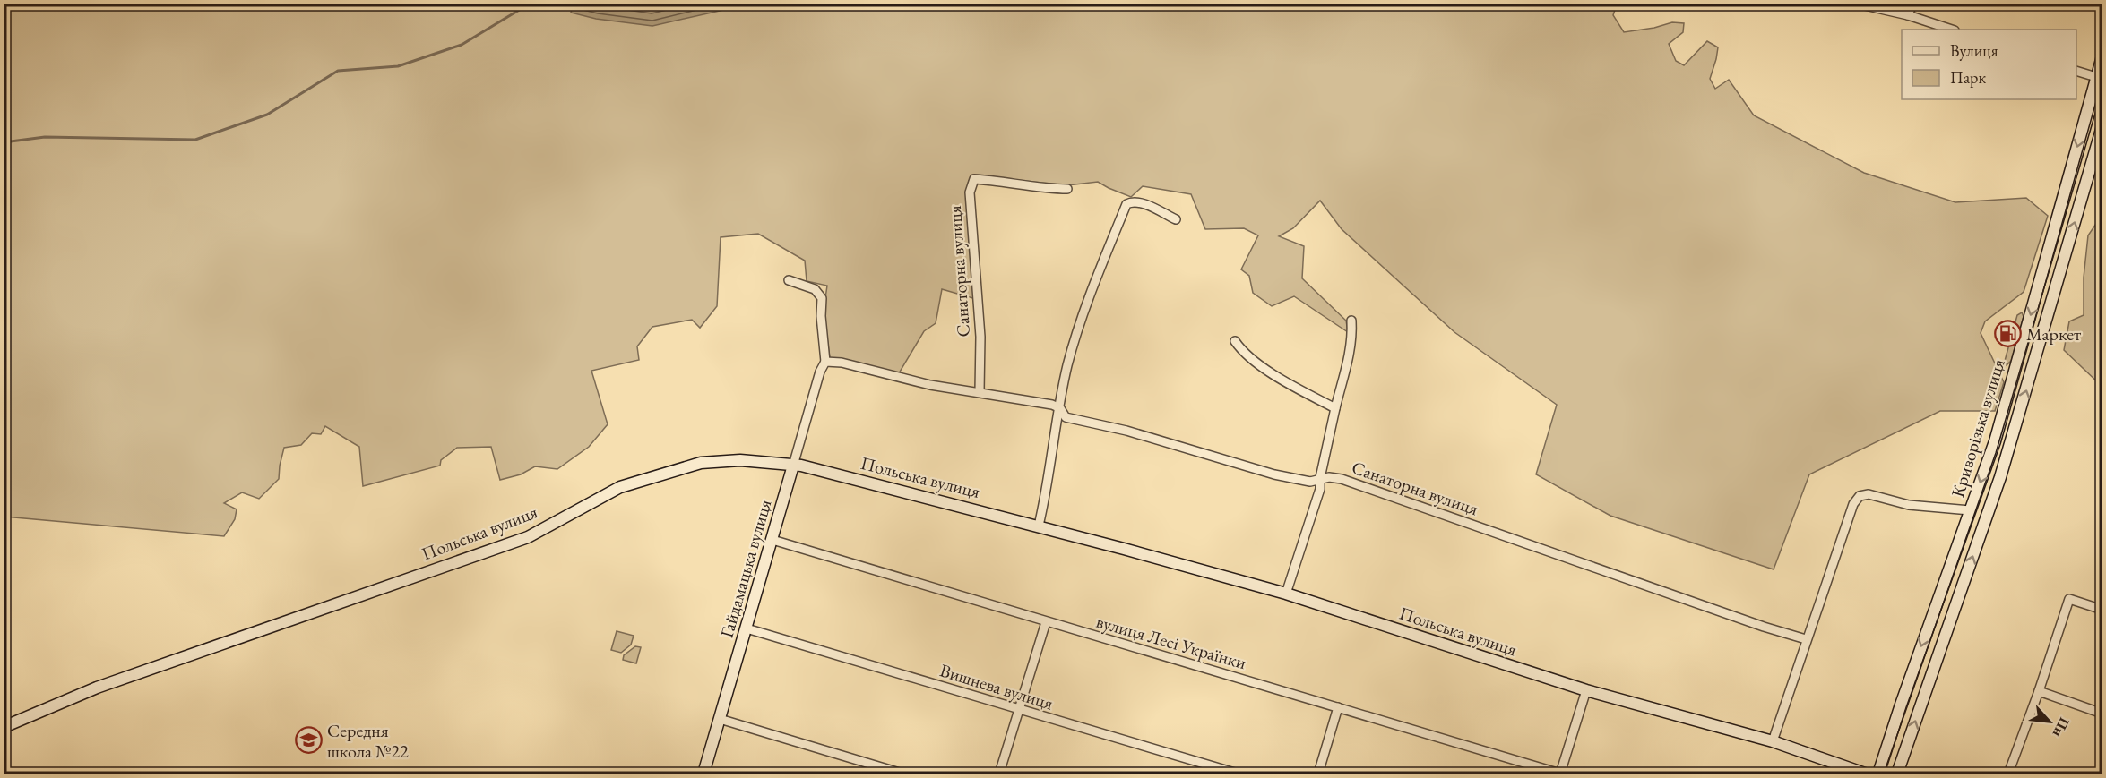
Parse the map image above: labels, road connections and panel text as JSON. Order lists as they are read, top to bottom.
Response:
{
  "streets": {
    "street": [
      "Санаторна вулиця",
      "Криворізька вулиця",
      "Польська вулиця",
      "Гайдамацька вулиця",
      "вулиця Лесі Українки",
      "Вишнева вулиця"
    ]
  },
  "crossings": [
    ["Санаторна вулиця", "Гайдамацька вулиця"],
    ["Польська вулиця", "Гайдамацька вулиця"],
    ["Гайдамацька вулиця", "вулиця Лесі Українки"],
    ["Гайдамацька вулиця", "Вишнева вулиця"]
  ],
  "places": {
    "fuel station": ["Маркет"],
    "school or university": ["Середня школа №22"]
  },
  "legend": ["Вулиця", "Парк"],
  "north": "bottom right"
}
